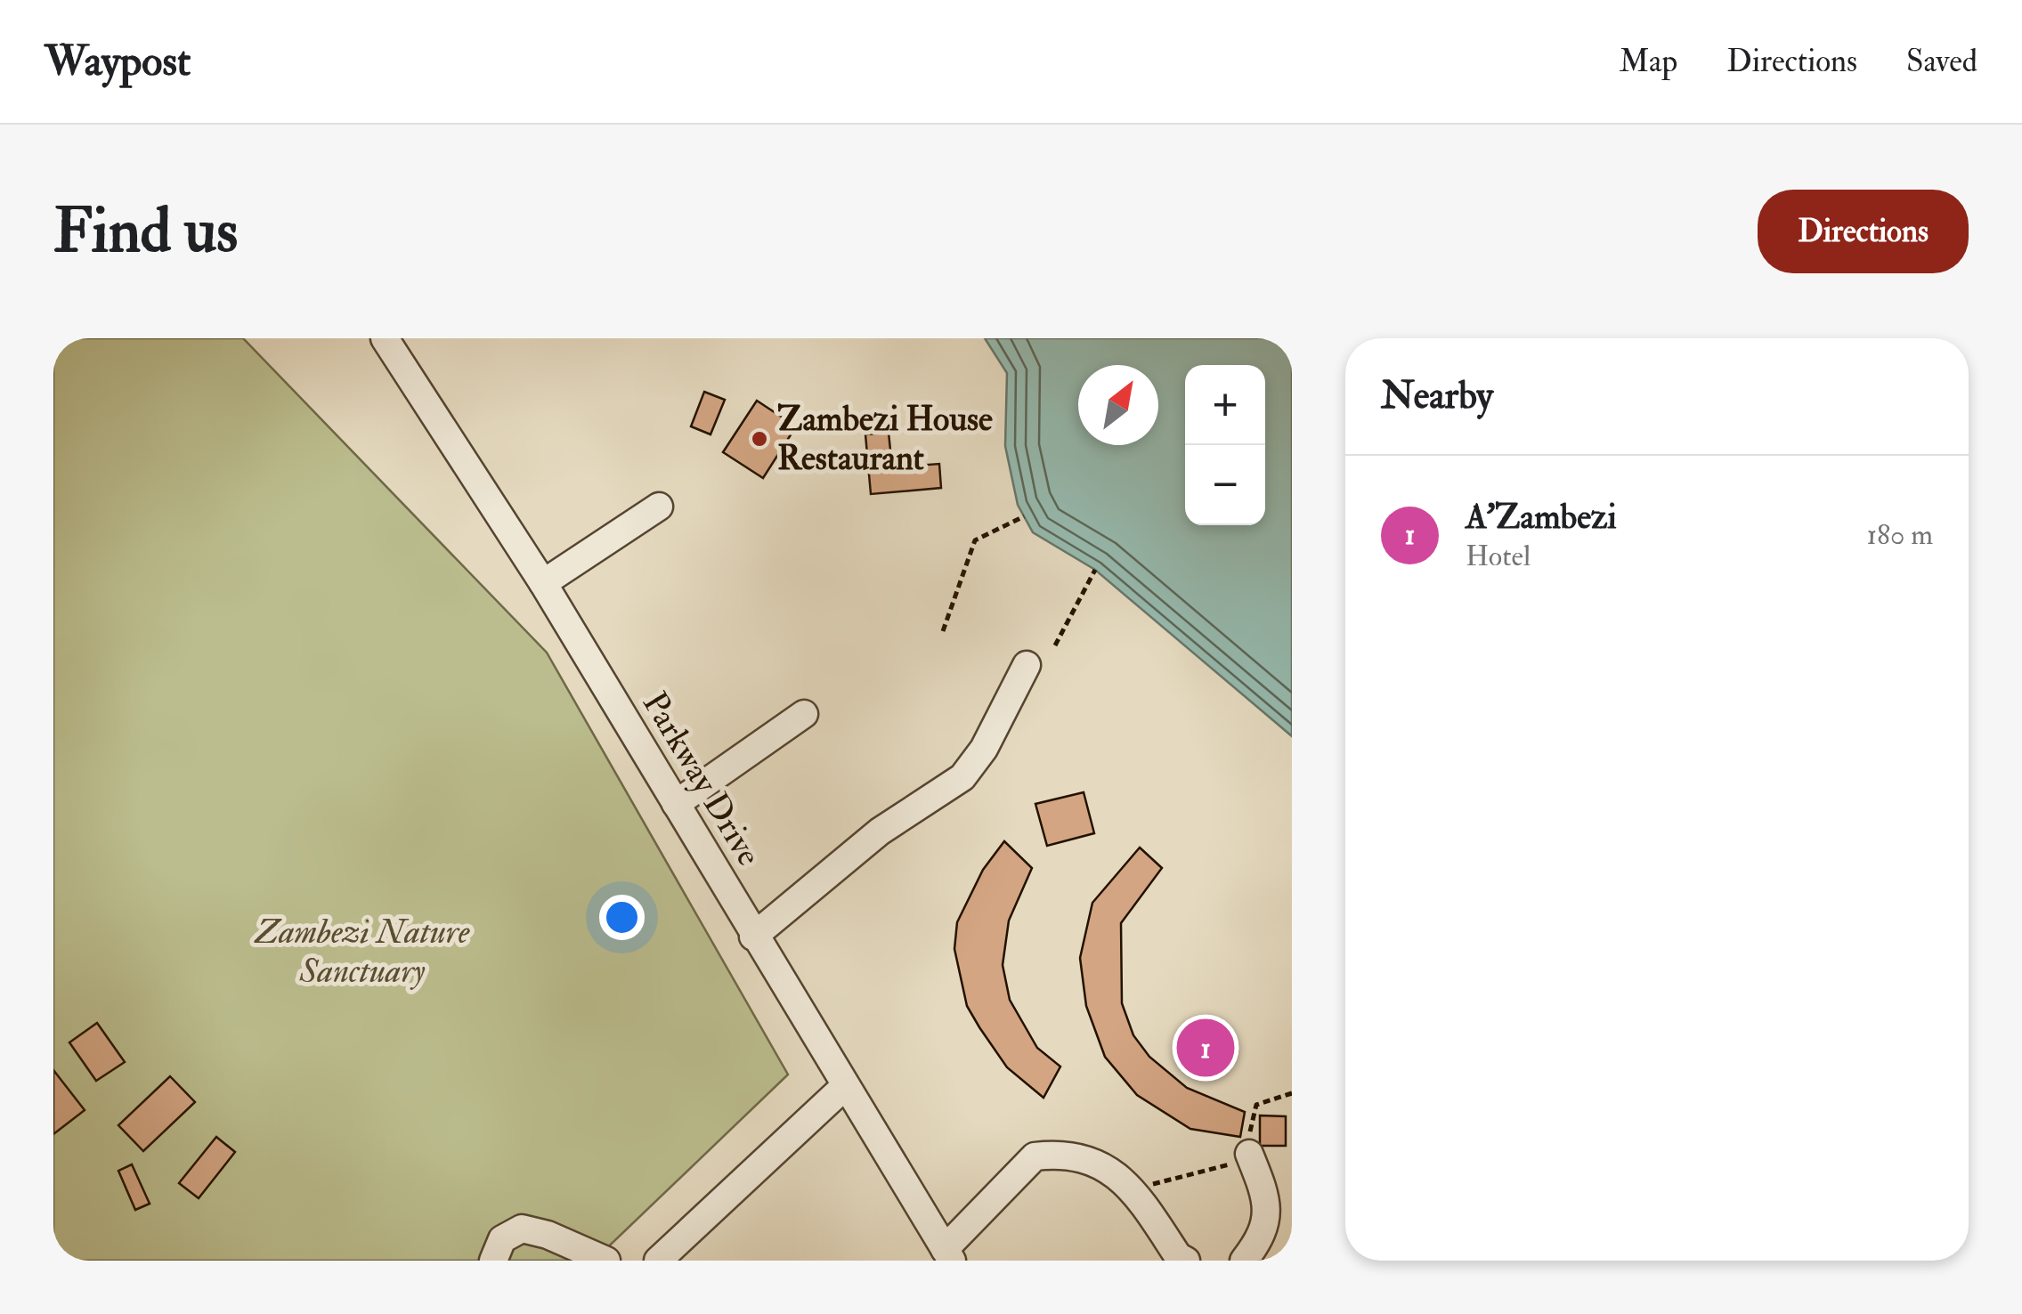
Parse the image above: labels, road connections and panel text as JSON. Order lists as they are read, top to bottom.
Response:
{
  "streets": {
    "street": ["Parkway Drive"]
  },
  "parks": ["Zambezi Nature Sanctuary"],
  "places": ["Zambezi House Restaurant"],
  "north": "top right",
  "page": {
    "header": "Waypost",
    "nav": ["Map", "Directions", "Saved"],
    "buttons": "Directions",
    "title": "Find us",
    "heading": "Nearby",
    "map_buttons": ["+", "−"],
    "list": [
      {
        "mark": "1",
        "name": "A'Zambezi",
        "note": "Hotel",
        "value": "180 m"
      }
    ],
    "pins": "1"
  }
}
